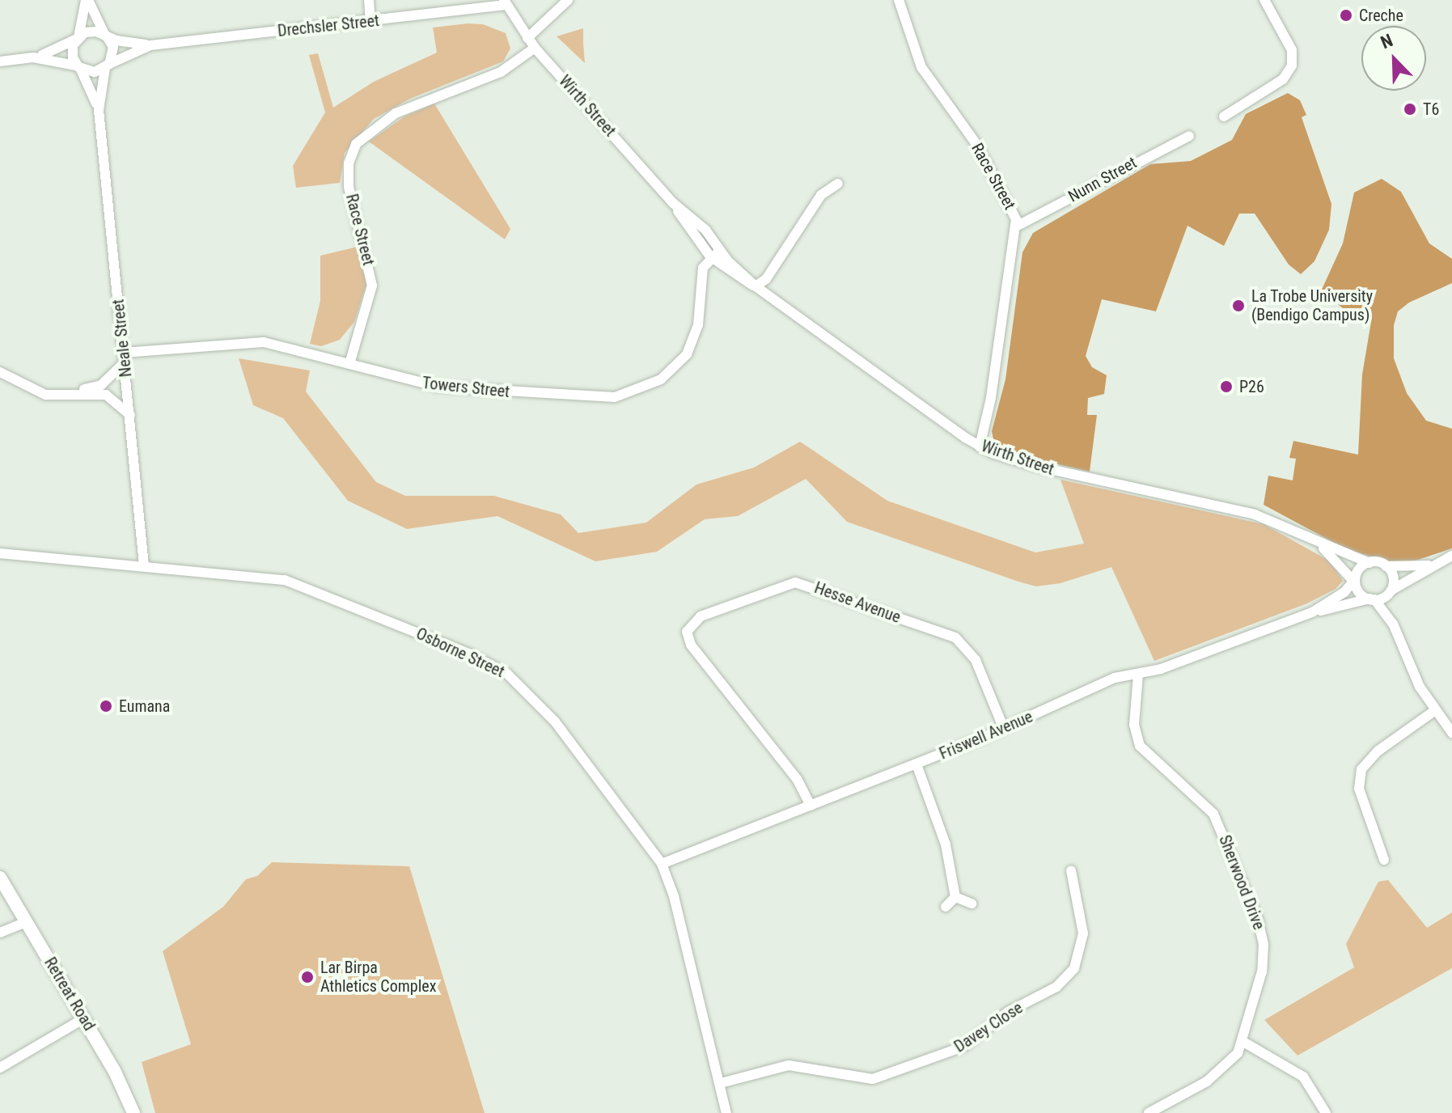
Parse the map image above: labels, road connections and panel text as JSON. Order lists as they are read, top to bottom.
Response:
{
  "streets": {
    "street": [
      "Drechsler Street",
      "Wirth Street",
      "Race Street",
      "Nunn Street",
      "Neale Street",
      "Towers Street",
      "Hesse Avenue",
      "Osborne Street",
      "Friswell Avenue",
      "Sherwood Drive",
      "Retreat Road",
      "Davey Close"
    ]
  },
  "crossings": [
    ["Drechsler Street", "Wirth Street"],
    ["Drechsler Street", "Neale Street"],
    ["Wirth Street", "Race Street"],
    ["Wirth Street", "Towers Street"],
    ["Wirth Street", "Friswell Avenue"],
    ["Race Street", "Nunn Street"],
    ["Race Street", "Towers Street"],
    ["Neale Street", "Towers Street"],
    ["Neale Street", "Osborne Street"],
    ["Hesse Avenue", "Friswell Avenue"],
    ["Osborne Street", "Friswell Avenue"],
    ["Osborne Street", "Davey Close"],
    ["Friswell Avenue", "Sherwood Drive"]
  ],
  "places": [
    "Creche",
    "T6",
    "La Trobe University (Bendigo Campus)",
    "P26",
    "Eumana",
    "Lar Birpa Athletics Complex"
  ],
  "north": "top left"
}
